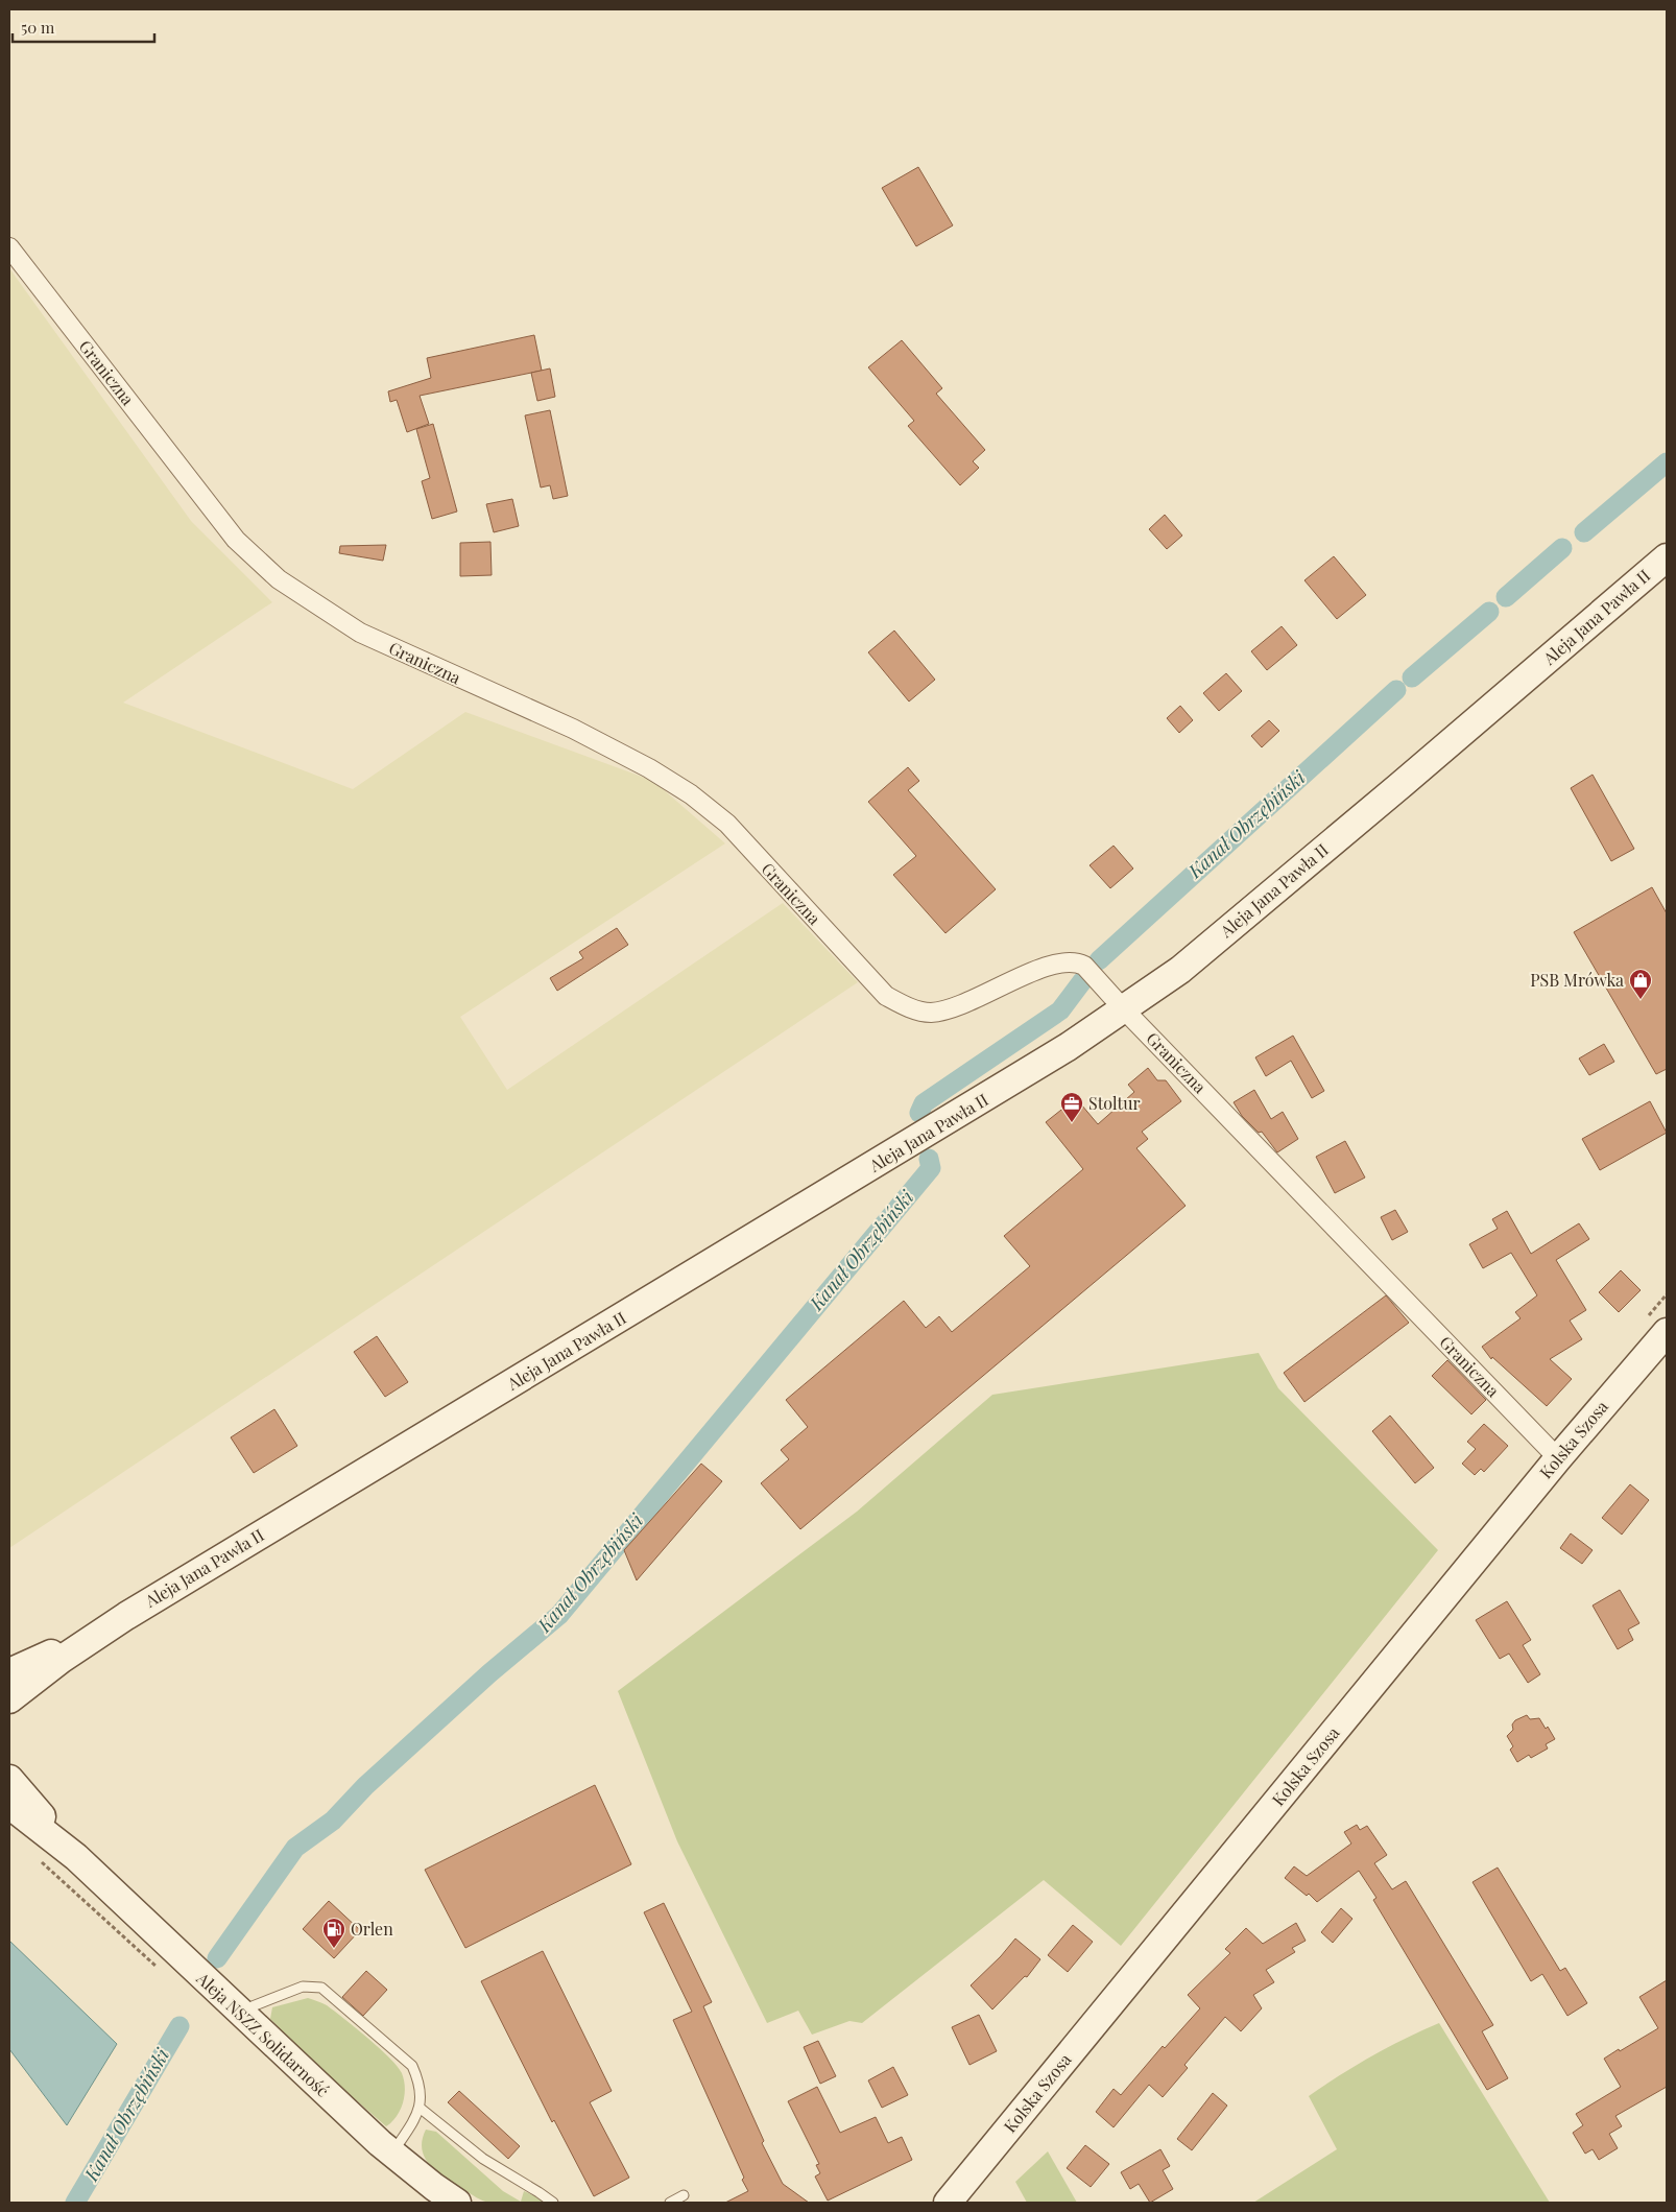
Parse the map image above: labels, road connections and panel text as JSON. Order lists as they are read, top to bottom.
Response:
{
  "streets": {
    "main road": ["Aleja Jana Pawła II", "Kolska Szosa", "Aleja NSZZ Solidarność"],
    "street": ["Graniczna"]
  },
  "crossings": [
    ["Graniczna", "Aleja Jana Pawła II"],
    ["Graniczna", "Kolska Szosa"]
  ],
  "water": ["Kanał Obrzębiński"],
  "places": {
    "shop": ["PSB Mrówka"],
    "office": ["Stoltur"],
    "fuel station": ["Orlen"]
  },
  "scale_bar": "50 m"
}
